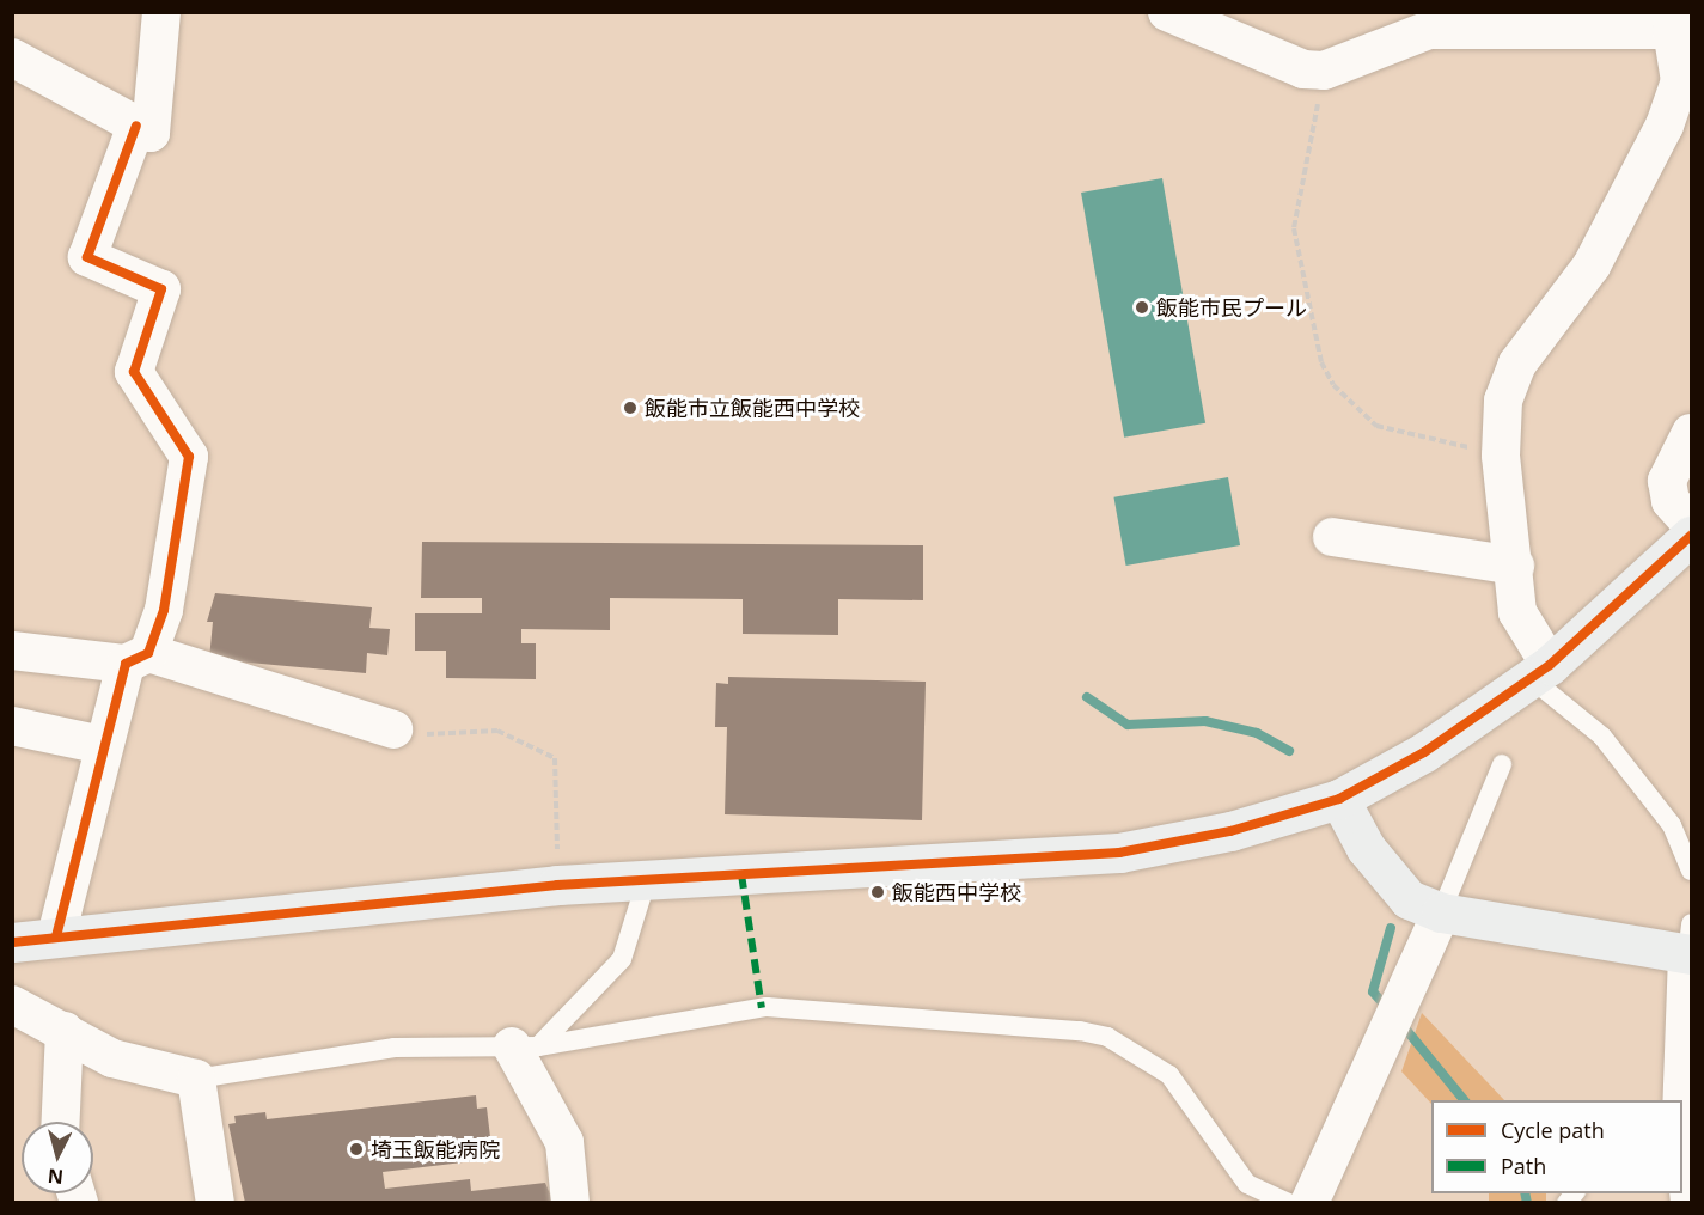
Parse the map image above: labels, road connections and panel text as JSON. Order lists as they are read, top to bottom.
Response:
{
  "places": [
    "飯能市民プール",
    "飯能市立飯能西中学校",
    "飯能西中学校",
    "埼玉飯能病院"
  ],
  "legend": ["Cycle path", "Path"],
  "north": "bottom"
}
